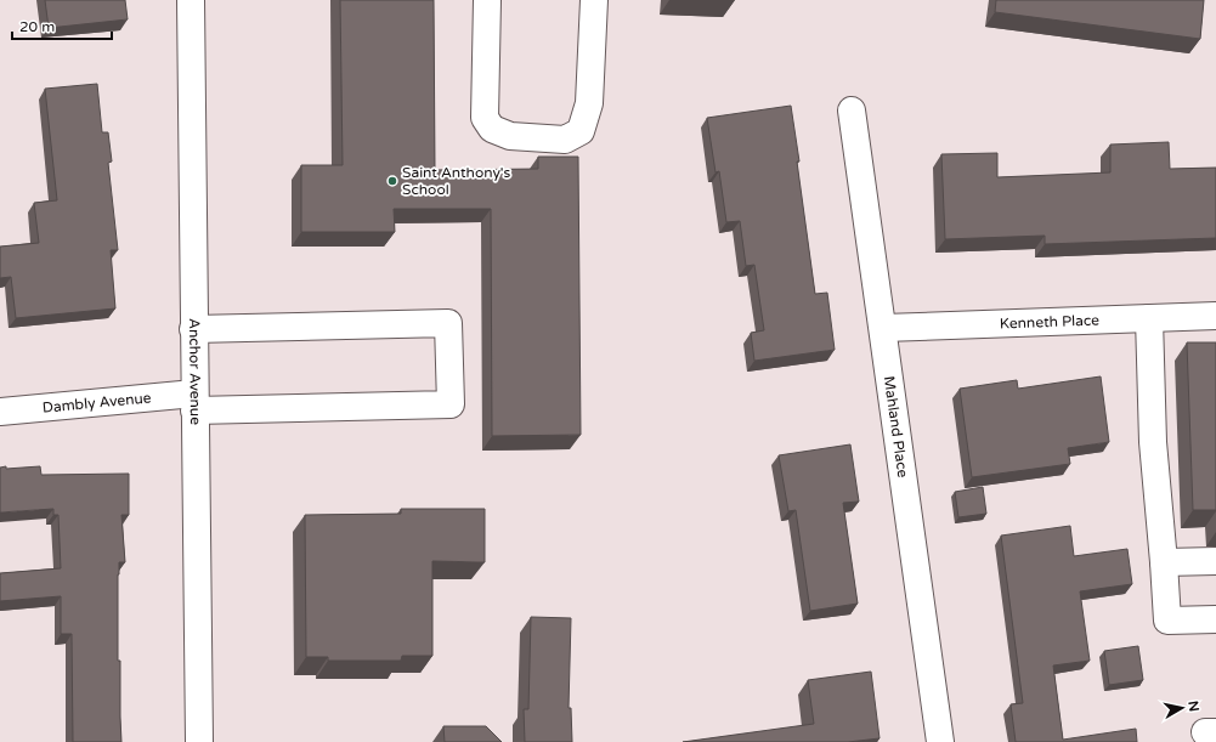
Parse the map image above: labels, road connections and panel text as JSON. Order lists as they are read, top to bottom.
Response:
{
  "streets": {
    "street": [
      "Kenneth Place",
      "Anchor Avenue",
      "Dambly Avenue",
      "Mahland Place"
    ]
  },
  "crossings": [
    ["Kenneth Place", "Mahland Place"],
    ["Anchor Avenue", "Dambly Avenue"]
  ],
  "places": ["Saint Anthony's School"],
  "scale_bar": "20 m",
  "north": "right"
}
